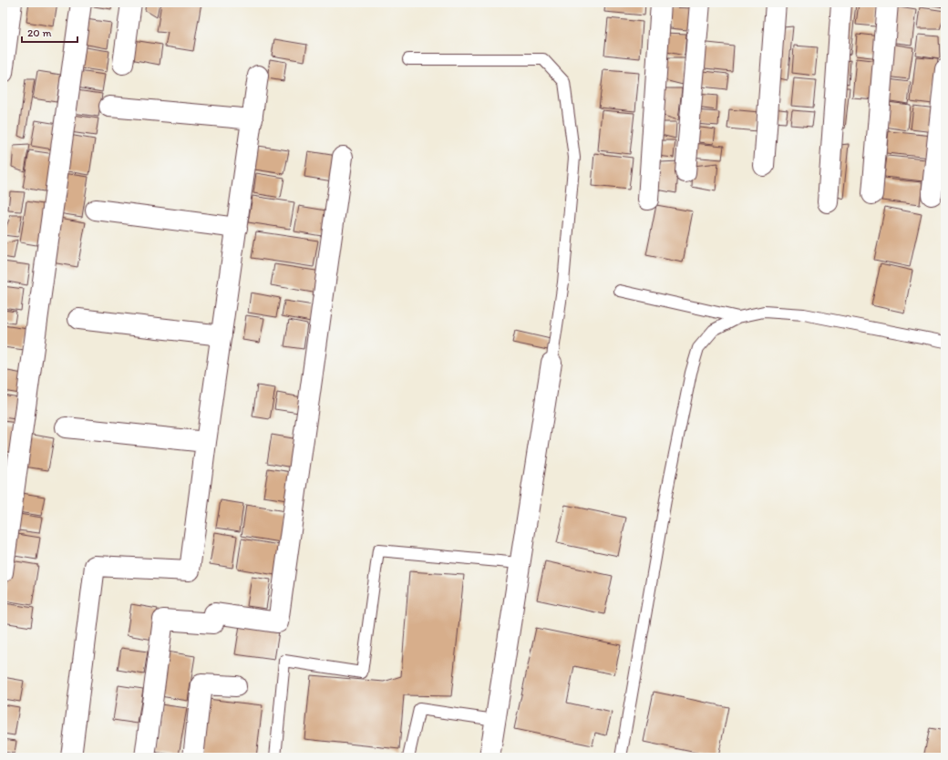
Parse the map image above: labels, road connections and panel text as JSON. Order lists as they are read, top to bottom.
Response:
{
  "scale_bar": "20 m"
}
